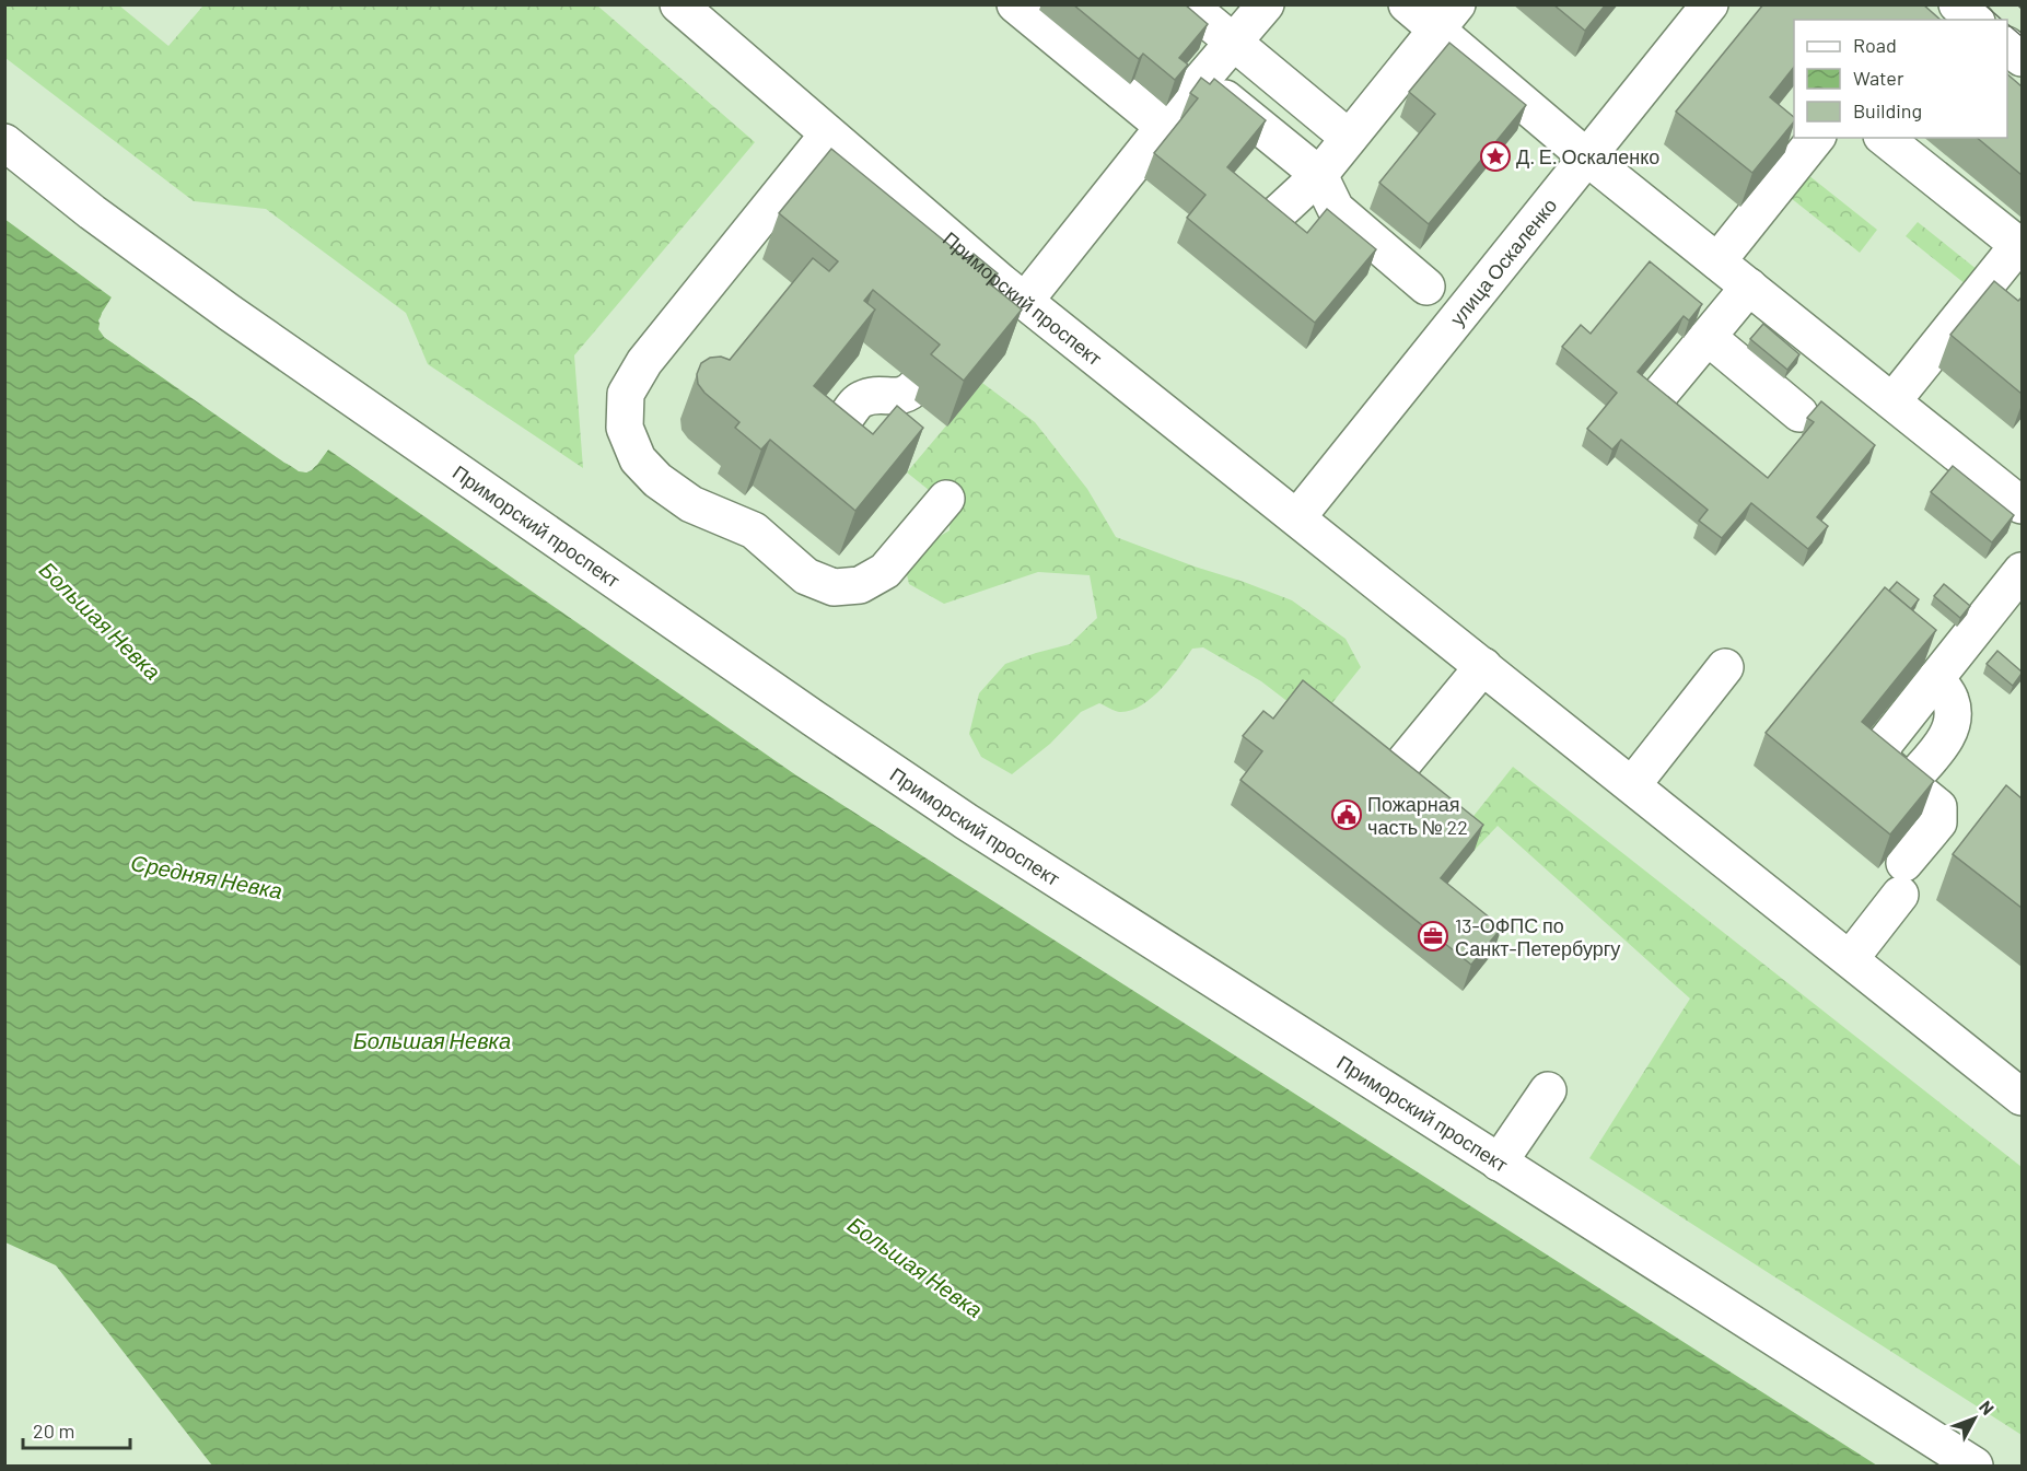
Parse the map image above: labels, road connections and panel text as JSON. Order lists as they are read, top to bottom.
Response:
{
  "streets": {
    "main road": ["улица Оскаленко", "Приморский проспект"]
  },
  "crossings": [
    ["улица Оскаленко", "Приморский проспект"]
  ],
  "water": ["Большая Невка", "Средняя Невка"],
  "places": {
    "place": ["Д. Е. Оскаленко"],
    "public building": ["Пожарная часть № 22"],
    "office": ["13-ОФПС по Санкт-Петербургу"]
  },
  "legend": ["Road", "Water", "Building"],
  "scale_bar": "20 m",
  "north": "top right"
}
